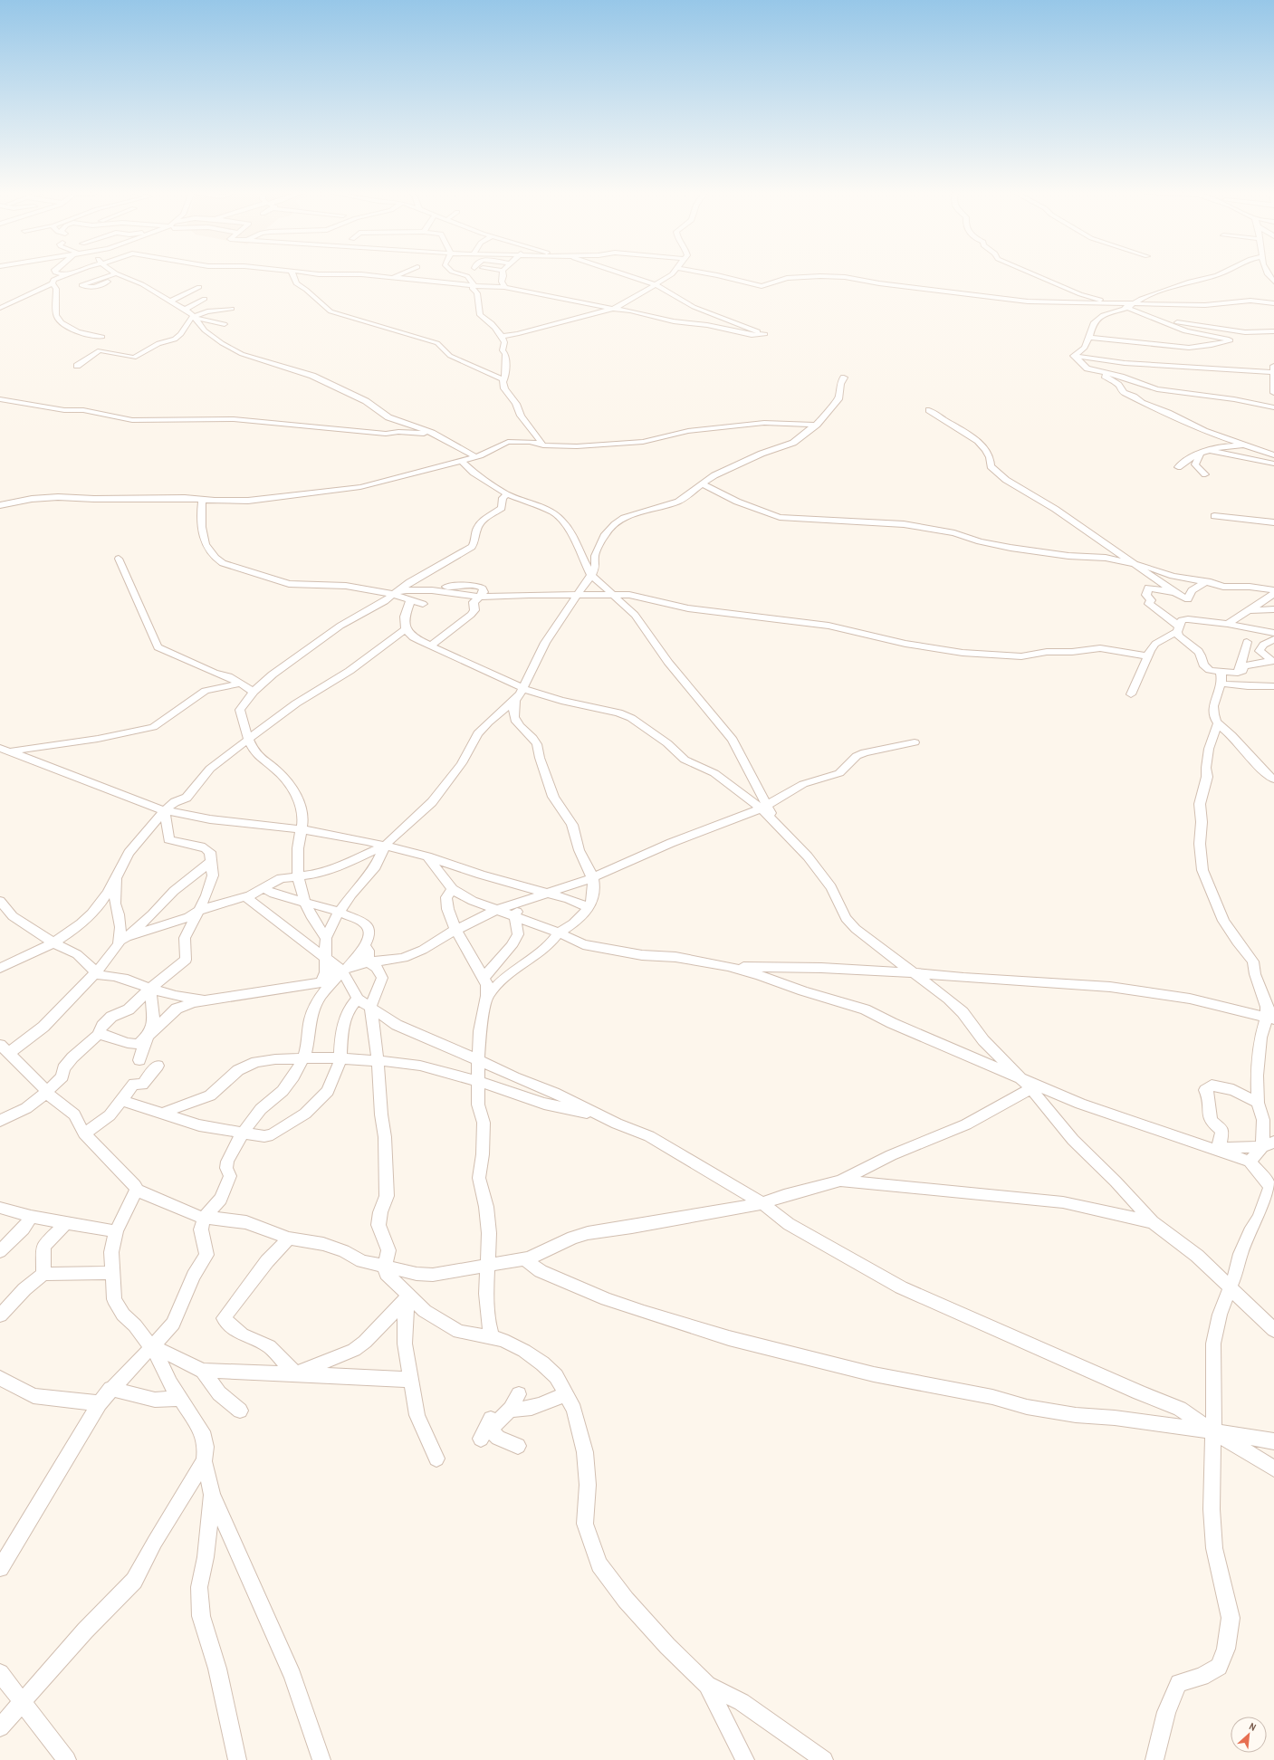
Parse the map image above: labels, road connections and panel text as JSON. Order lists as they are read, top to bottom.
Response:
{
  "north": "top right"
}
